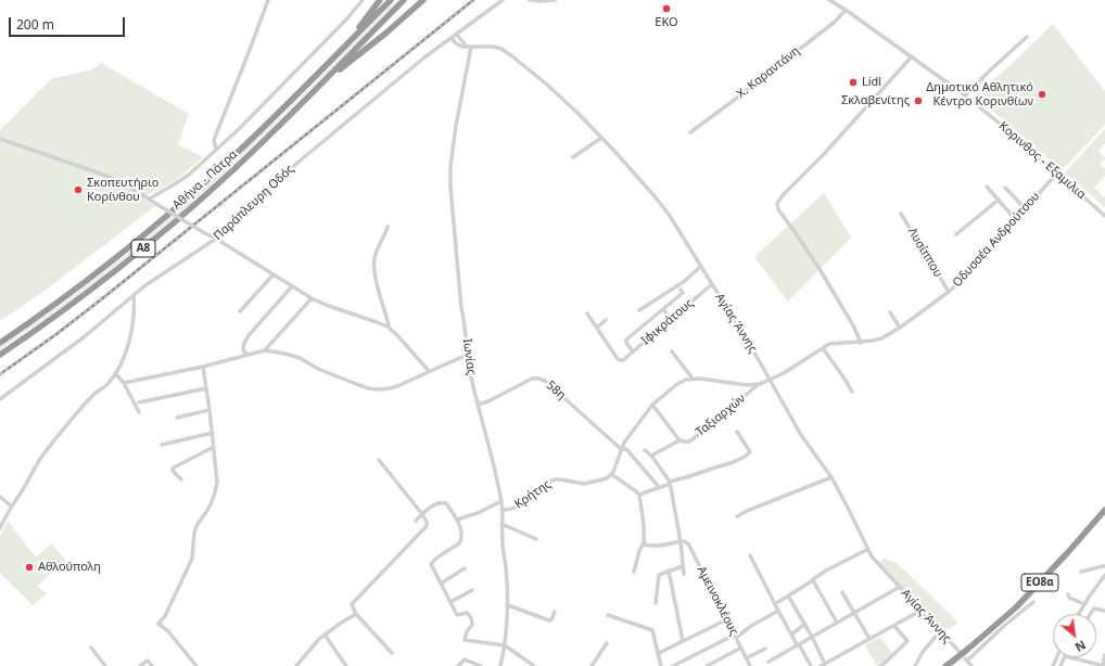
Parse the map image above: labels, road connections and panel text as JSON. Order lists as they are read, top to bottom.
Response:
{
  "streets": {
    "highway": ["Αθήνα - Πάτρα", "Α8", "ΕΟ8α"],
    "street": [
      "Χ. Καραντάνη",
      "Κορινθος - Εξαμιλια",
      "Παράπλευρη Οδός",
      "Οδυσσέα Ανδρούτσου",
      "Λυσίππου",
      "Ιφικράτους",
      "Αγίας Άννης",
      "Ιωνίας",
      "58η",
      "Ταξιαρχών",
      "Κρήτης",
      "Αμεινοκλέους"
    ]
  },
  "crossings": [
    ["Χ. Καραντάνη", "Κορινθος - Εξαμιλια"],
    ["Κορινθος - Εξαμιλια", "Οδυσσέα Ανδρούτσου"],
    ["Οδυσσέα Ανδρούτσου", "Λυσίππου"],
    ["Οδυσσέα Ανδρούτσου", "Αγίας Άννης"],
    ["Οδυσσέα Ανδρούτσου", "Ταξιαρχών"],
    ["Ιφικράτους", "Αγίας Άννης"],
    ["Αγίας Άννης", "Ιωνίας"],
    ["Ιωνίας", "58η"],
    ["Ιωνίας", "Κρήτης"]
  ],
  "places": [
    "EKO",
    "Lidl",
    "Δημοτικό Αθλητικό Κέντρο Κορινθίων",
    "Σκλαβενίτης",
    "Σκοπευτήριο Κορίνθου",
    "Αθλούπολη"
  ],
  "scale_bar": "200 m",
  "north": "bottom right"
}
